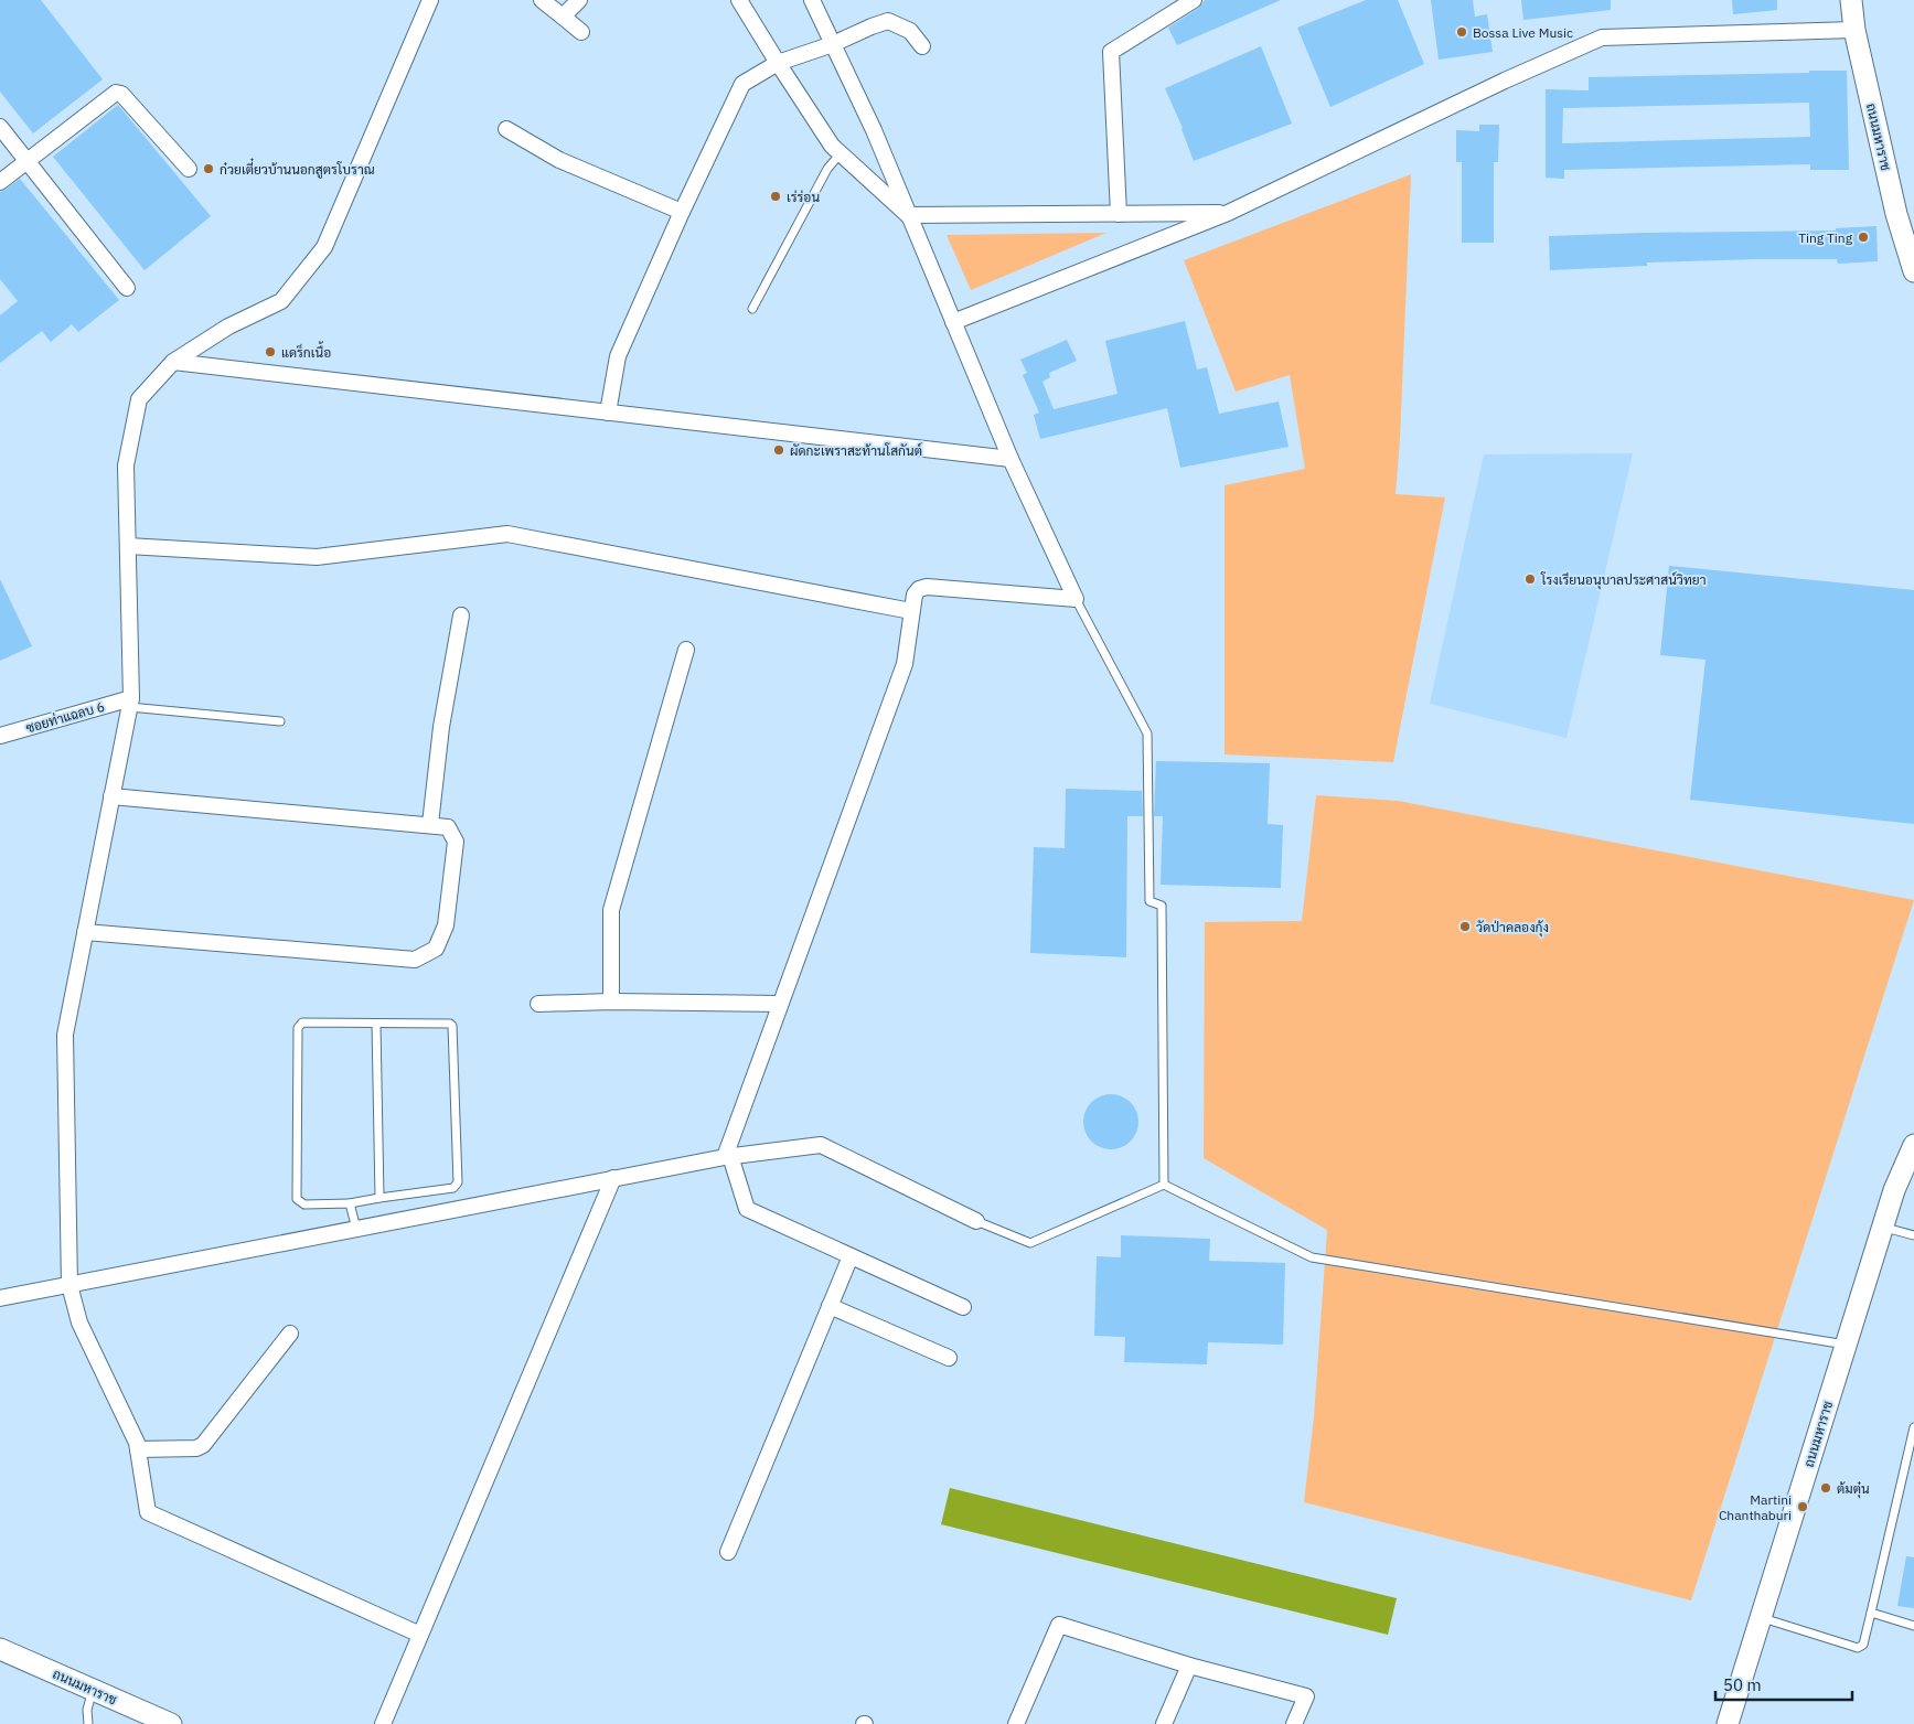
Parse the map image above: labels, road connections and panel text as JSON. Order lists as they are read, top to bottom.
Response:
{
  "streets": {
    "street": ["ถนนมหาราช", "ซอยท่าแฉลบ 6"]
  },
  "places": [
    "Bossa Live Music",
    "ก๋วยเตี๋ยวบ้านนอกสูตรโบราณ",
    "เร่ร่อน",
    "Ting Ting",
    "แดร็กเนื้อ",
    "ผัดกะเพราสะท้านโสกันต์",
    "โรงเรียนอนุบาลประศาสน์วิทยา",
    "วัดป่าคลองกุ้ง",
    "ต้มตุ๋น",
    "Martini Chanthaburi"
  ],
  "scale_bar": "50 m"
}
